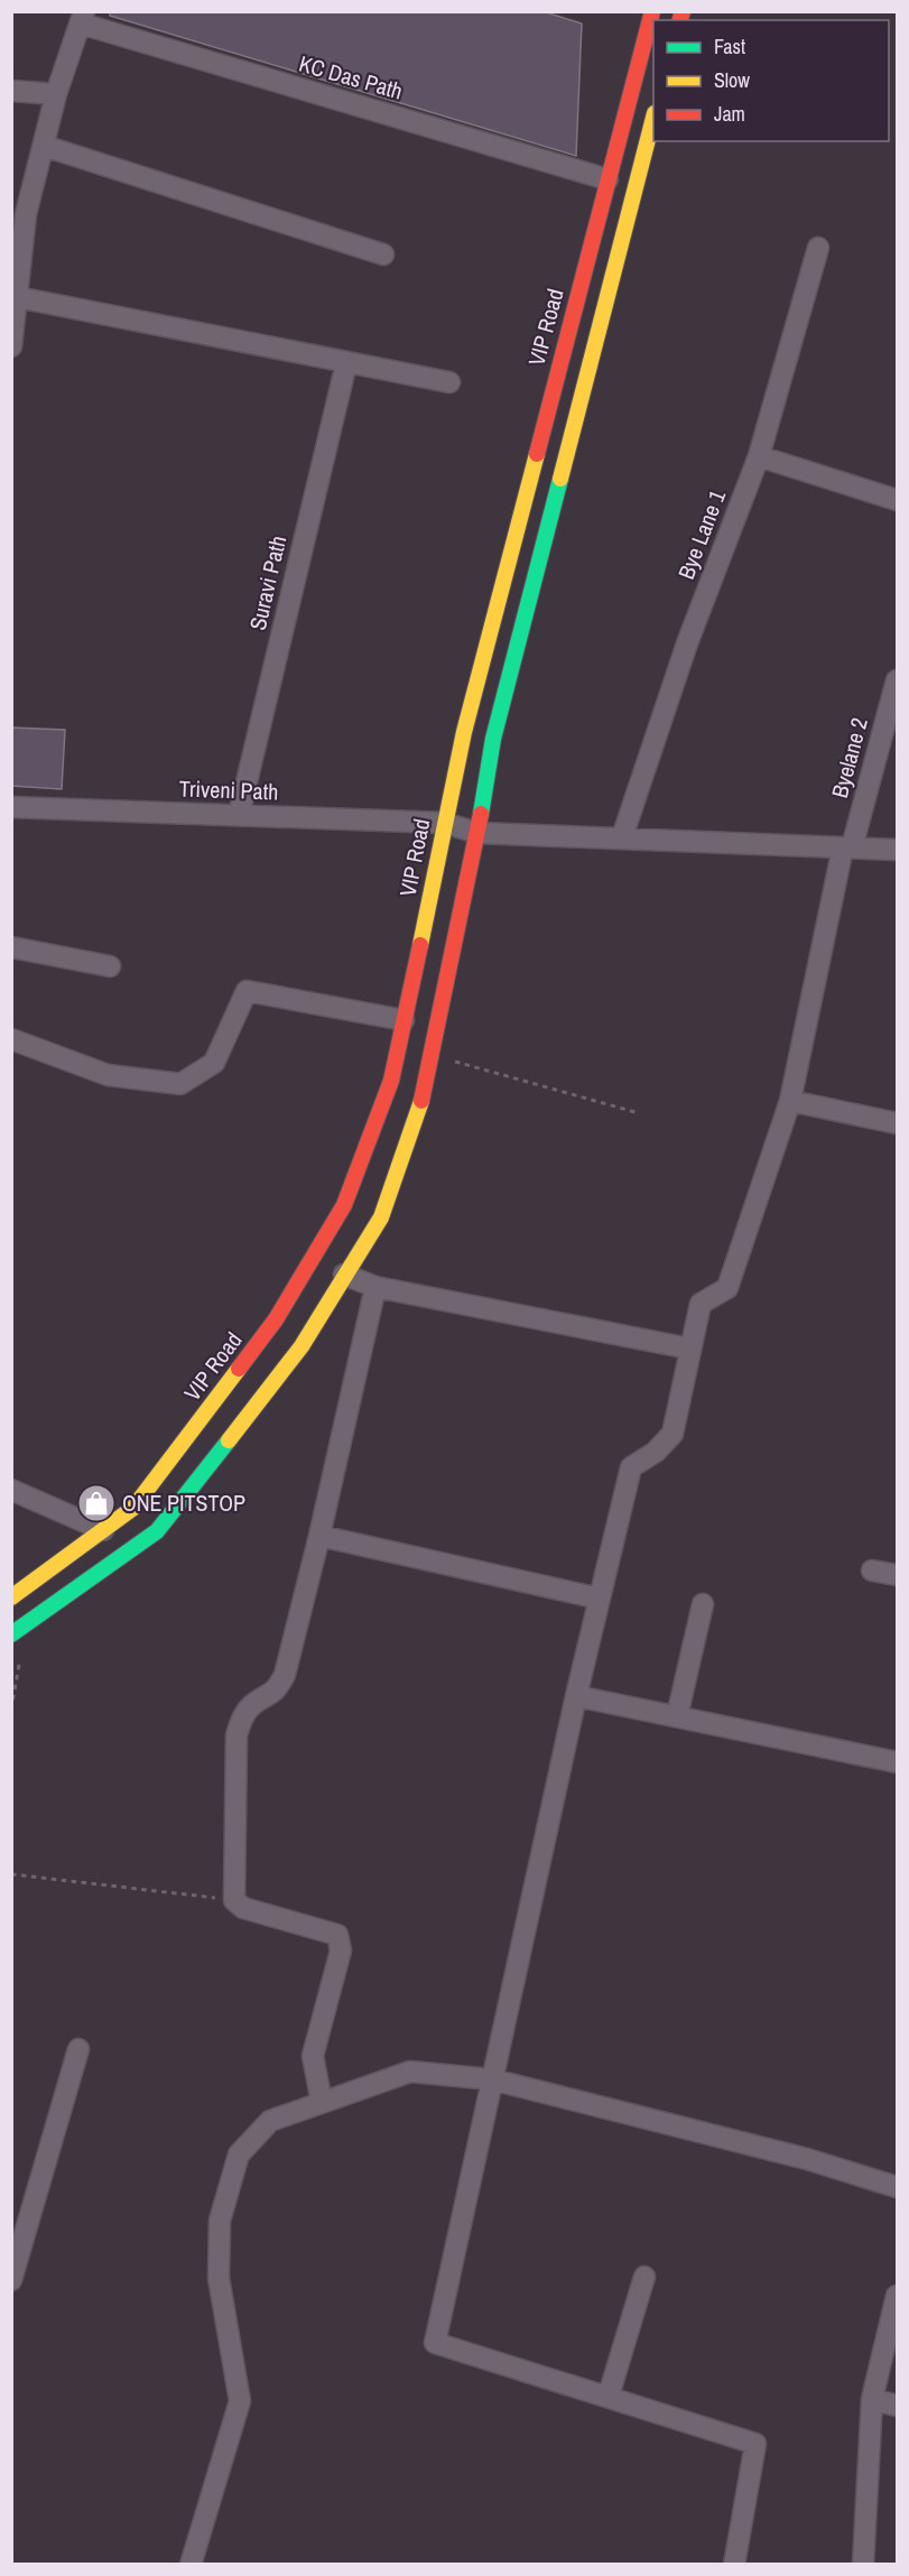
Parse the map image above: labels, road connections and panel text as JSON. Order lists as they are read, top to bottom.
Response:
{
  "streets": {
    "main road": ["VIP Road"],
    "street": [
      "KC Das Path",
      "Bye Lane 1",
      "Suravi Path",
      "Byelane 2",
      "Triveni Path"
    ]
  },
  "crossings": [
    ["KC Das Path", "VIP Road"],
    ["VIP Road", "Triveni Path"],
    ["Bye Lane 1", "Triveni Path"],
    ["Suravi Path", "Triveni Path"],
    ["Byelane 2", "Triveni Path"]
  ],
  "places": {
    "shop": ["ONE PITSTOP"]
  },
  "legend": ["Fast", "Slow", "Jam"]
}
